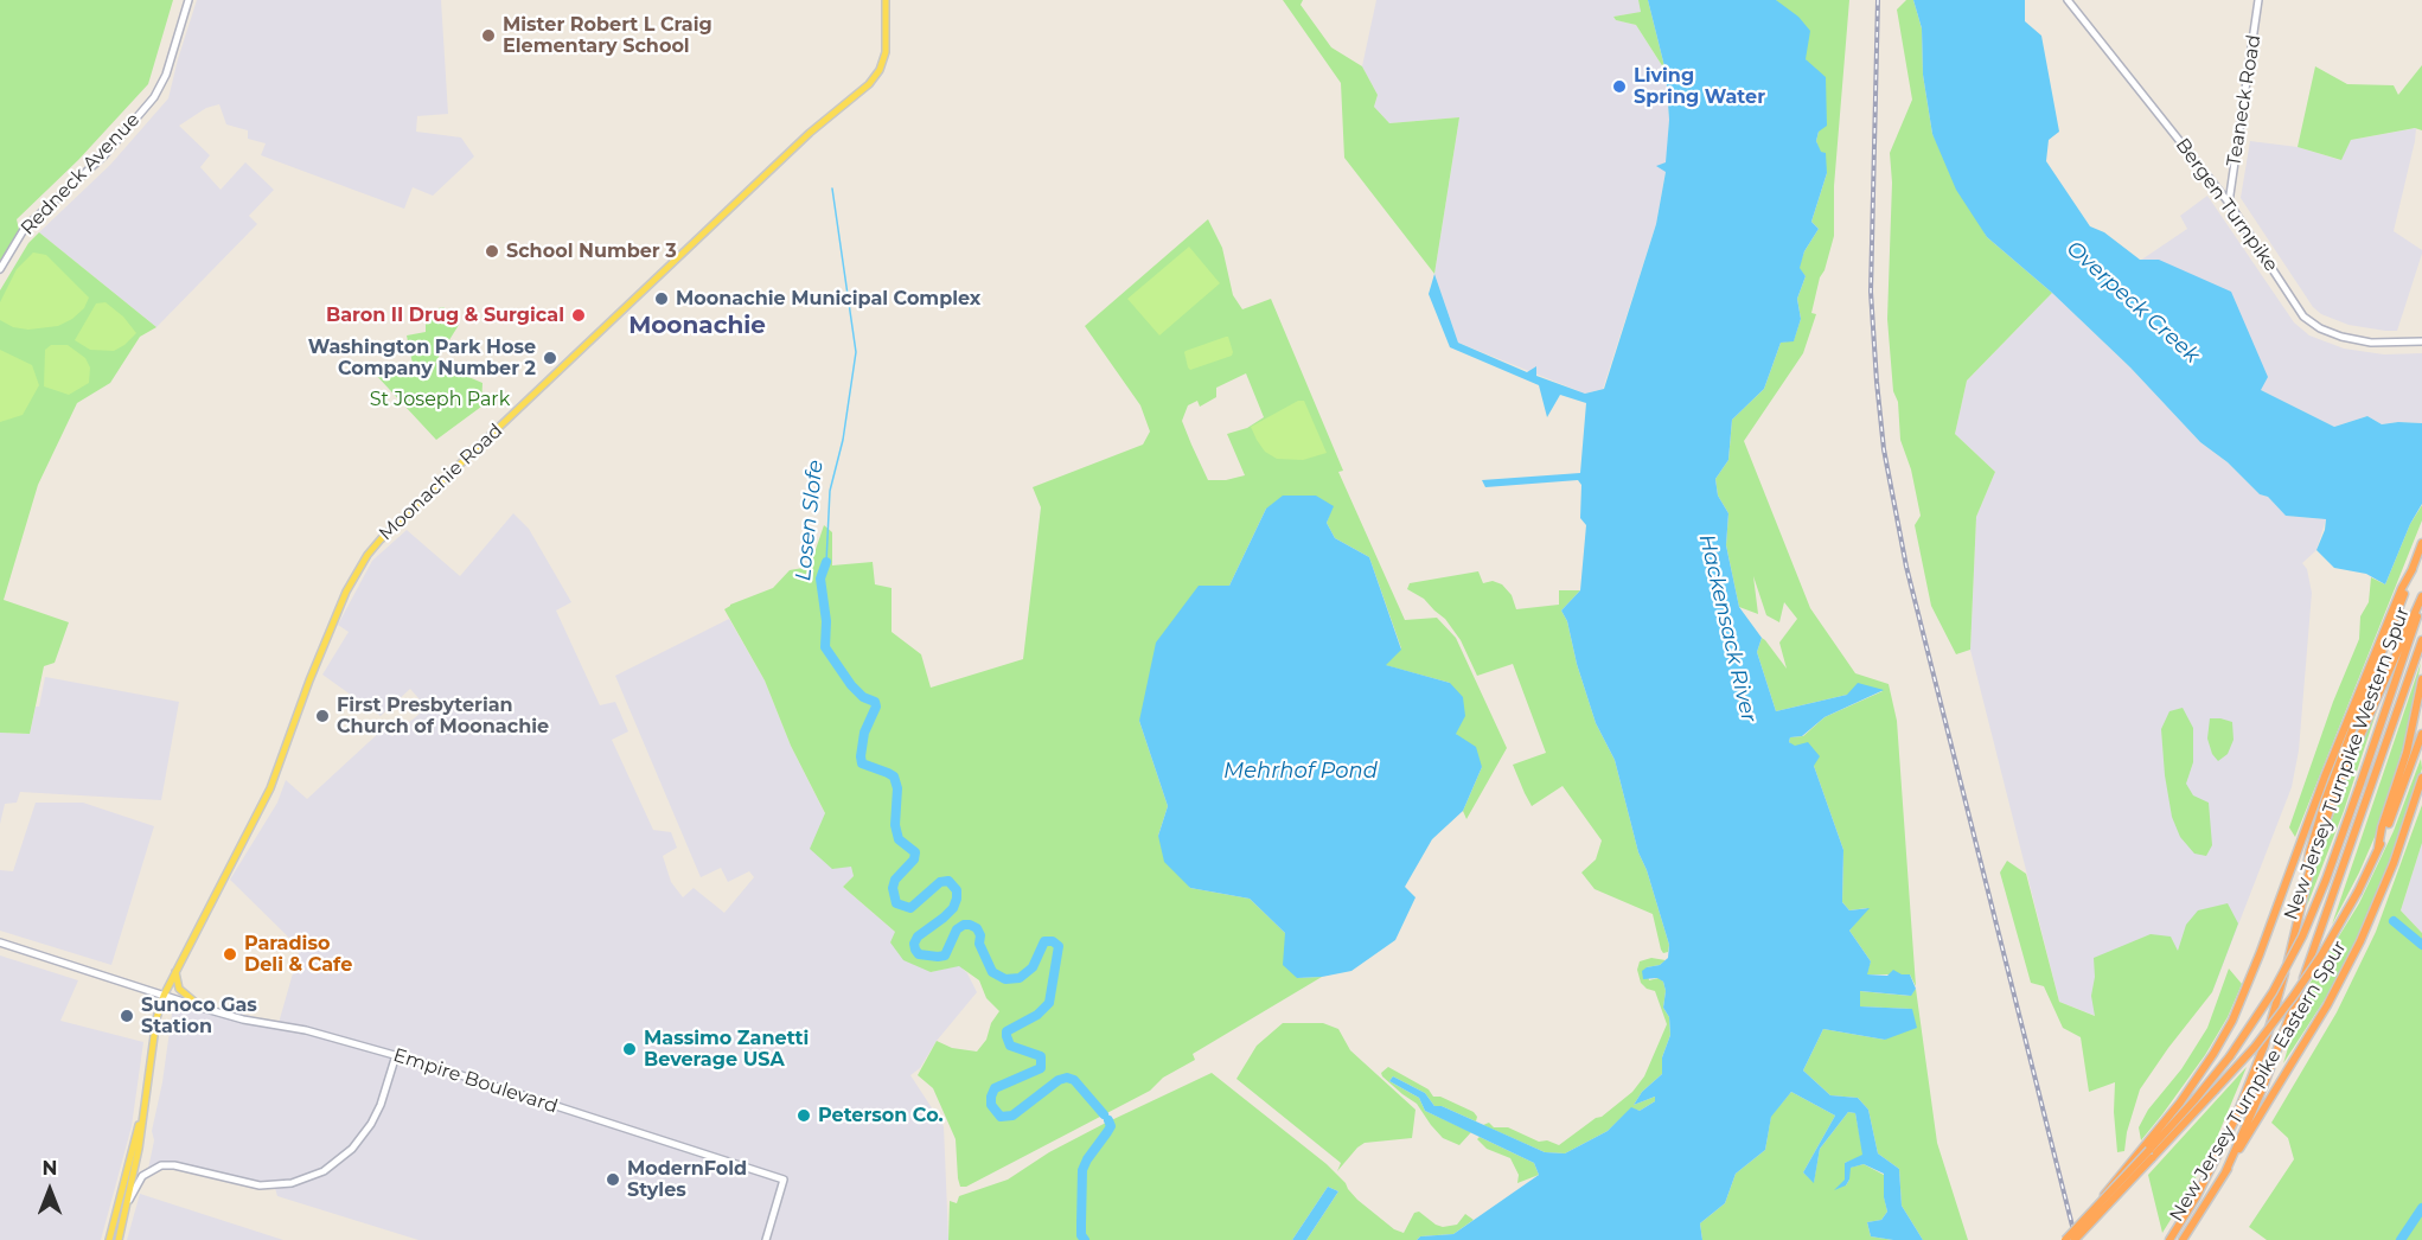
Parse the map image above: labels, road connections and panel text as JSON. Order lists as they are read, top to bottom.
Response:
{
  "streets": {
    "highway": ["New Jersey Turnpike Western Spur", "New Jersey Turnpike Eastern Spur"],
    "main road": [
      "Teaneck Road",
      "Redneck Avenue",
      "Bergen Turnpike",
      "Moonachie Road",
      "Empire Boulevard"
    ]
  },
  "crossings": [
    ["Teaneck Road", "Bergen Turnpike"],
    ["Moonachie Road", "Empire Boulevard"],
    ["New Jersey Turnpike Western Spur", "New Jersey Turnpike Eastern Spur"]
  ],
  "districts": ["Moonachie"],
  "water": [
    "Overpeck Creek",
    "Losen Slofe",
    "Hackensack River",
    "Mehrhof Pond"
  ],
  "parks": ["St Joseph Park"],
  "places": [
    "Mister Robert L Craig Elementary School",
    "Living Spring Water",
    "School Number 3",
    "Moonachie Municipal Complex",
    "Baron II Drug & Surgical",
    "Washington Park Hose Company Number 2",
    "First Presbyterian Church of Moonachie",
    "Paradiso Deli & Cafe",
    "Sunoco Gas Station",
    "Massimo Zanetti Beverage USA",
    "Peterson Co.",
    "ModernFold Styles"
  ],
  "north": "top"
}
